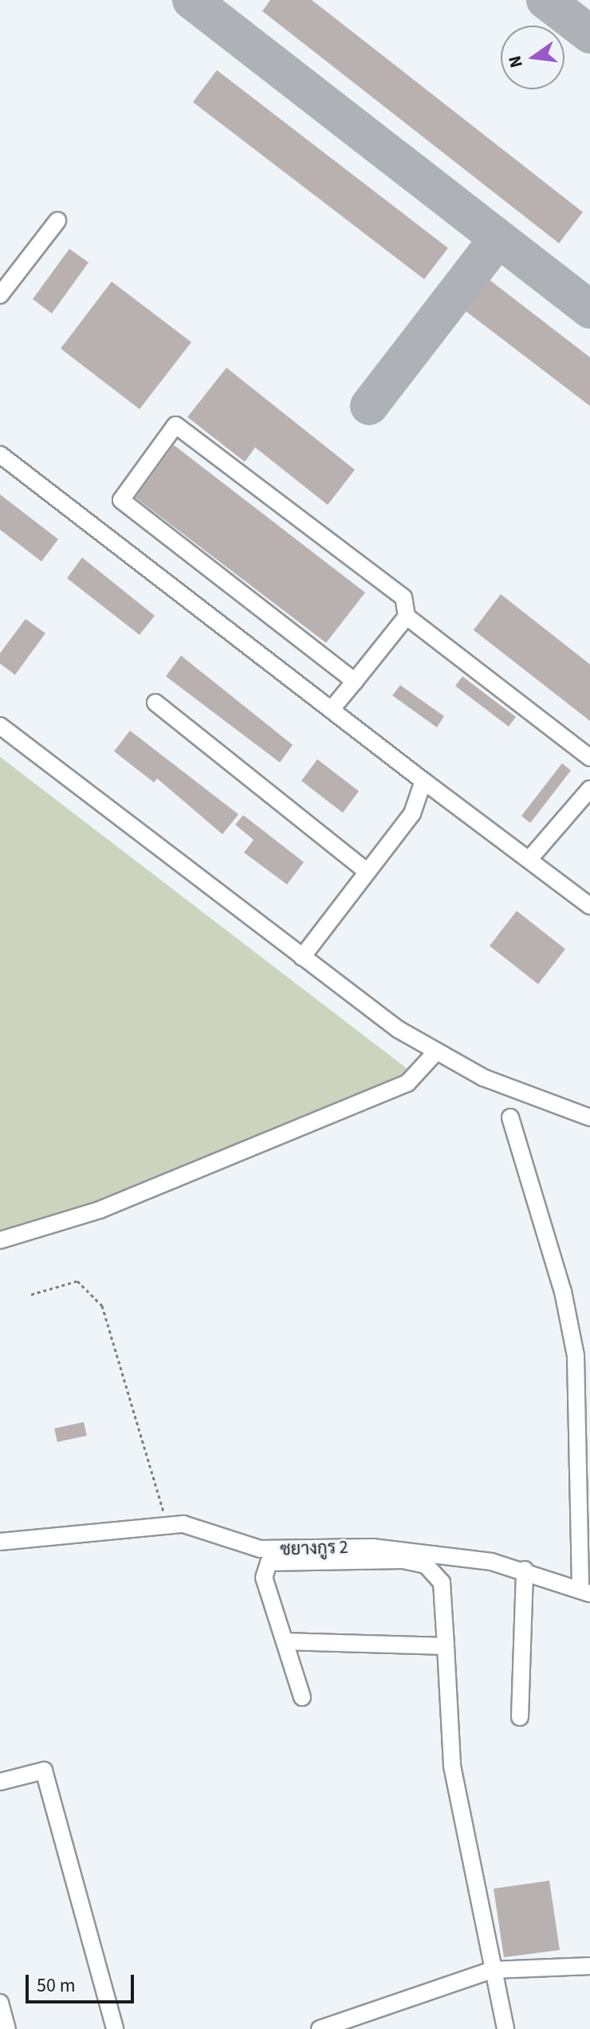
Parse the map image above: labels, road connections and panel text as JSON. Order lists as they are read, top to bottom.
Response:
{
  "streets": {
    "street": ["ชยางกูร 2"]
  },
  "scale_bar": "50 m",
  "north": "left"
}
